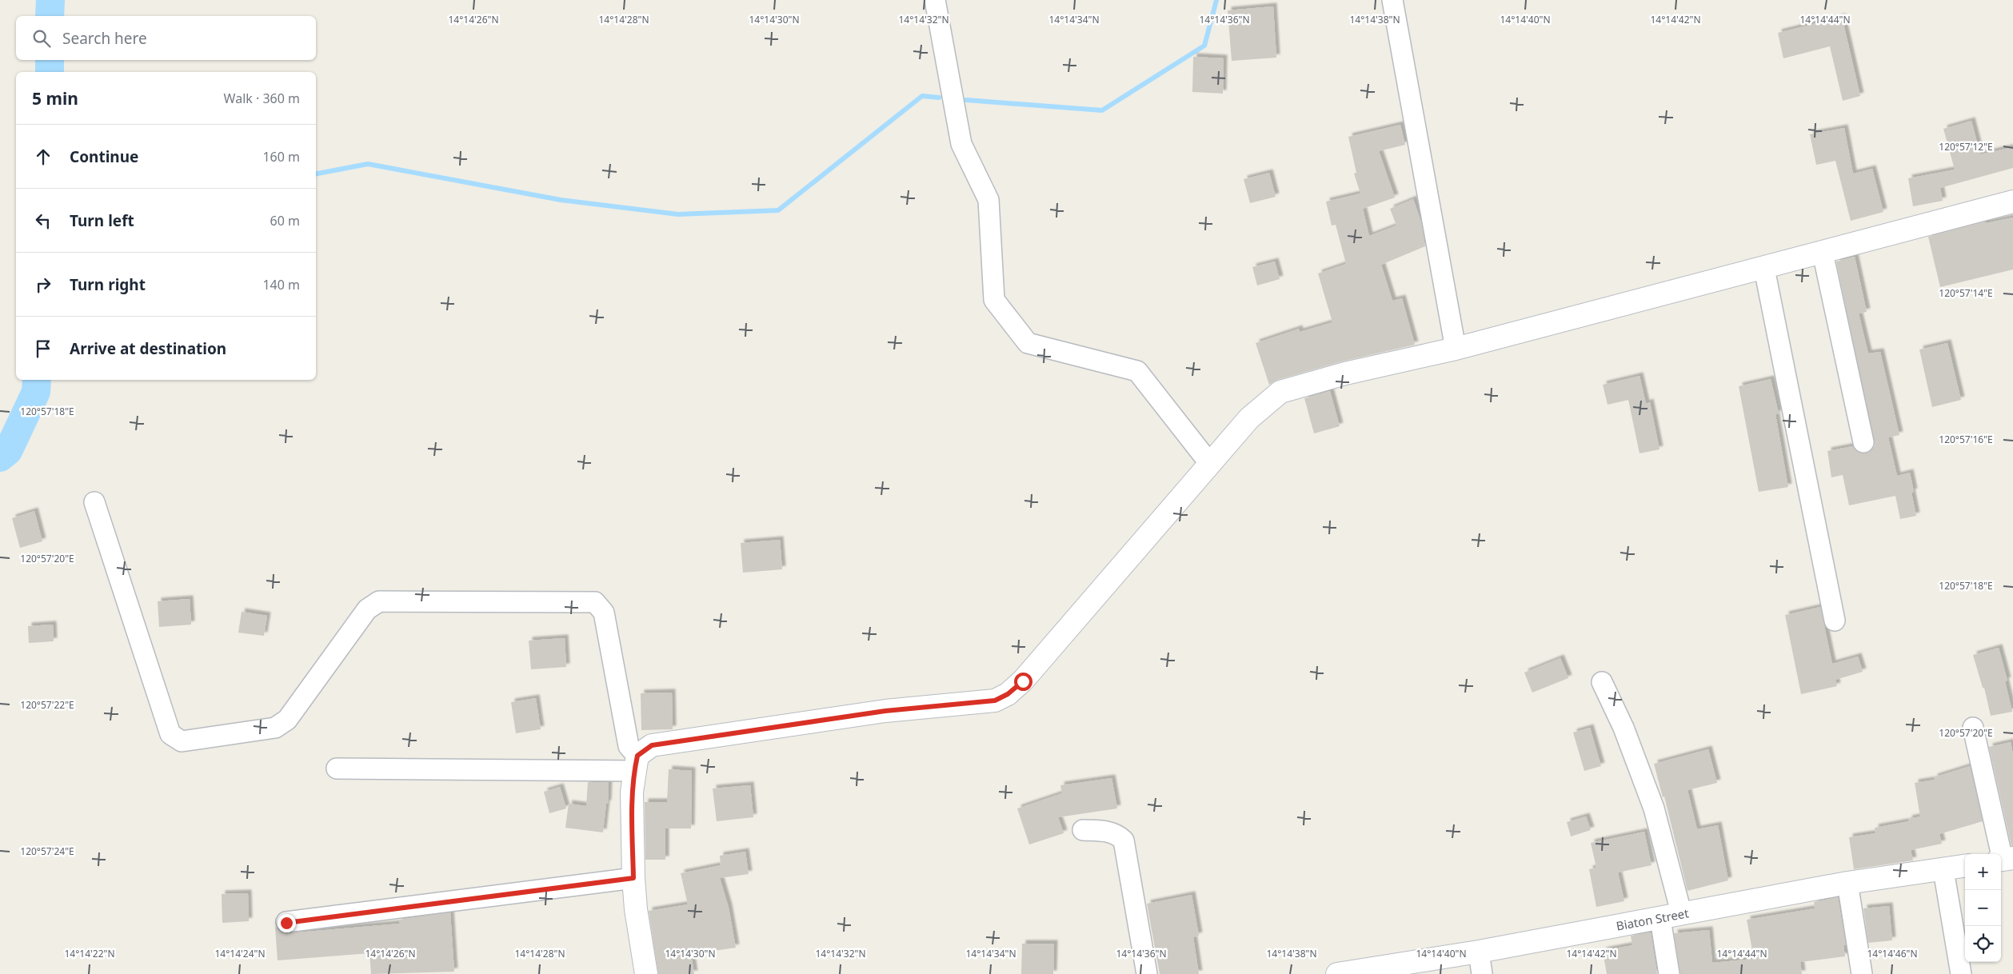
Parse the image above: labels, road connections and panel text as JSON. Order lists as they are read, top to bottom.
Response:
{
  "streets": {
    "street": ["Biaton Street"]
  },
  "page": {
    "search": "Search here",
    "heading": ["5 min", "Walk · 360 m"],
    "list": [
      ["Continue", "160 m"],
      ["Turn left", "60 m"],
      ["Turn right", "140 m"],
      "Arrive at destination"
    ],
    "map_buttons": ["+", "−"]
  },
  "coordinates": [
    "14°14'26\"N",
    "14°14'28\"N",
    "14°14'30\"N",
    "14°14'32\"N",
    "14°14'34\"N",
    "14°14'36\"N",
    "14°14'38\"N",
    "14°14'40\"N",
    "14°14'42\"N",
    "14°14'44\"N",
    "120°57'12\"E",
    "120°57'14\"E",
    "120°57'18\"E",
    "120°57'16\"E",
    "120°57'20\"E",
    "120°57'22\"E",
    "120°57'24\"E",
    "14°14'22\"N",
    "14°14'24\"N",
    "14°14'46\"N"
  ]
}
